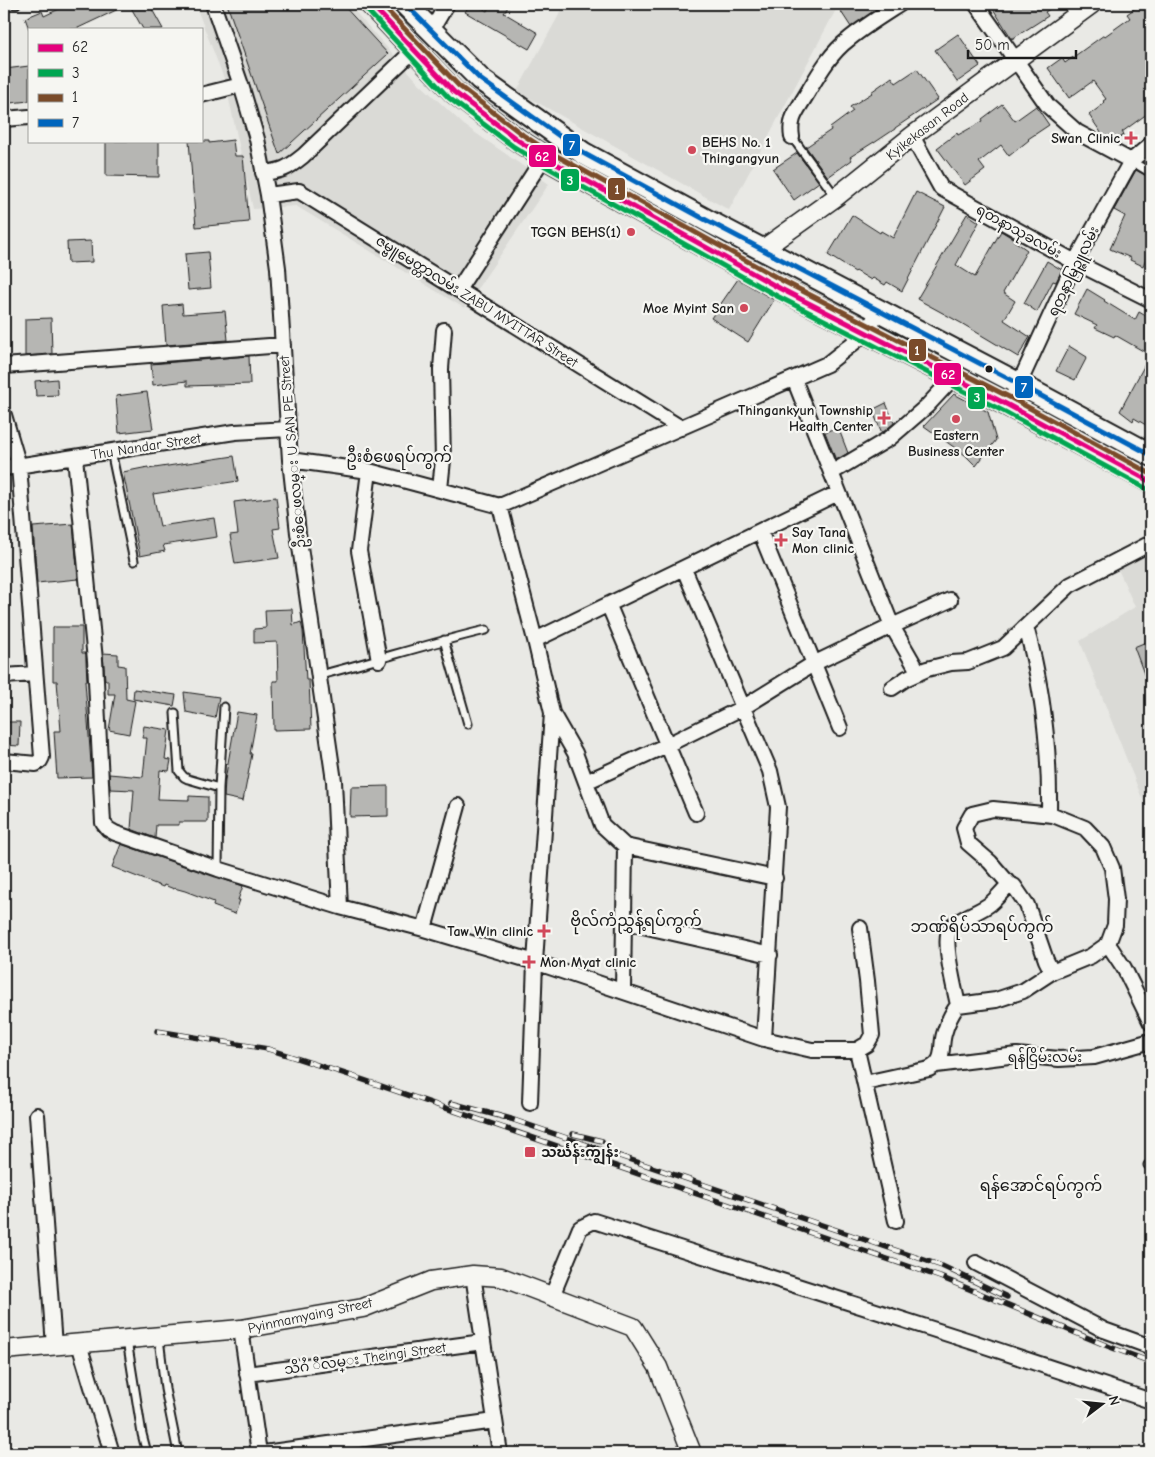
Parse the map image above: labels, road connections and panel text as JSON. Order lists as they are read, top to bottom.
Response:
{
  "streets": {
    "street": [
      "Kyikekasan Road",
      "ရတနာသုခလမ်း",
      "ရတနာမြဉ္ဇူလမ်း",
      "ဇမ္ဗူမေတ္တာလမ်း ZABU MYITTAR Street",
      "Thu Nandar Street",
      "ဦးစံေဖလမ္း U SAN PE Street",
      "ရန်ငြိမ်းလမ်း",
      "Pyinmamyaing Street",
      "သိဂႆ ီလမ္း Theingi Street"
    ]
  },
  "crossings": [
    ["Kyikekasan Road", "ရတနာသုခလမ်း"],
    ["ရတနာသုခလမ်း", "ရတနာမြဉ္ဇူလမ်း"],
    ["ဇမ္ဗူမေတ္တာလမ်း ZABU MYITTAR Street", "ဦးစံေဖလမ္း U SAN PE Street"],
    ["Thu Nandar Street", "ဦးစံေဖလမ္း U SAN PE Street"]
  ],
  "districts": [
    "ဦးစံဖေရပ်ကွက်",
    "ဗိုလ်ကံညွှန့်ရပ်ကွက်",
    "ဘဏ်ရိပ်သာရပ်ကွက်",
    "ရန်အောင်ရပ်ကွက်"
  ],
  "places": {
    "health": [
      "Swan Clinic",
      "Thingankyun Township Health Center",
      "Say Tana Mon clinic",
      "Taw Win clinic",
      "Mon Myat clinic"
    ],
    "other": [
      "BEHS No. 1 Thingangyun",
      "TGGN BEHS(1)",
      "Moe Myint San",
      "Eastern Business Center"
    ],
    "transit": ["သင်္ဃန်းကျွန်း"]
  },
  "lines": [
    "transit line 62",
    "transit line 1",
    "transit line 7",
    "transit line 3"
  ],
  "legend": [
    "62",
    "3",
    "1",
    "7"
  ],
  "scale_bar": "50 m",
  "north": "right"
}
